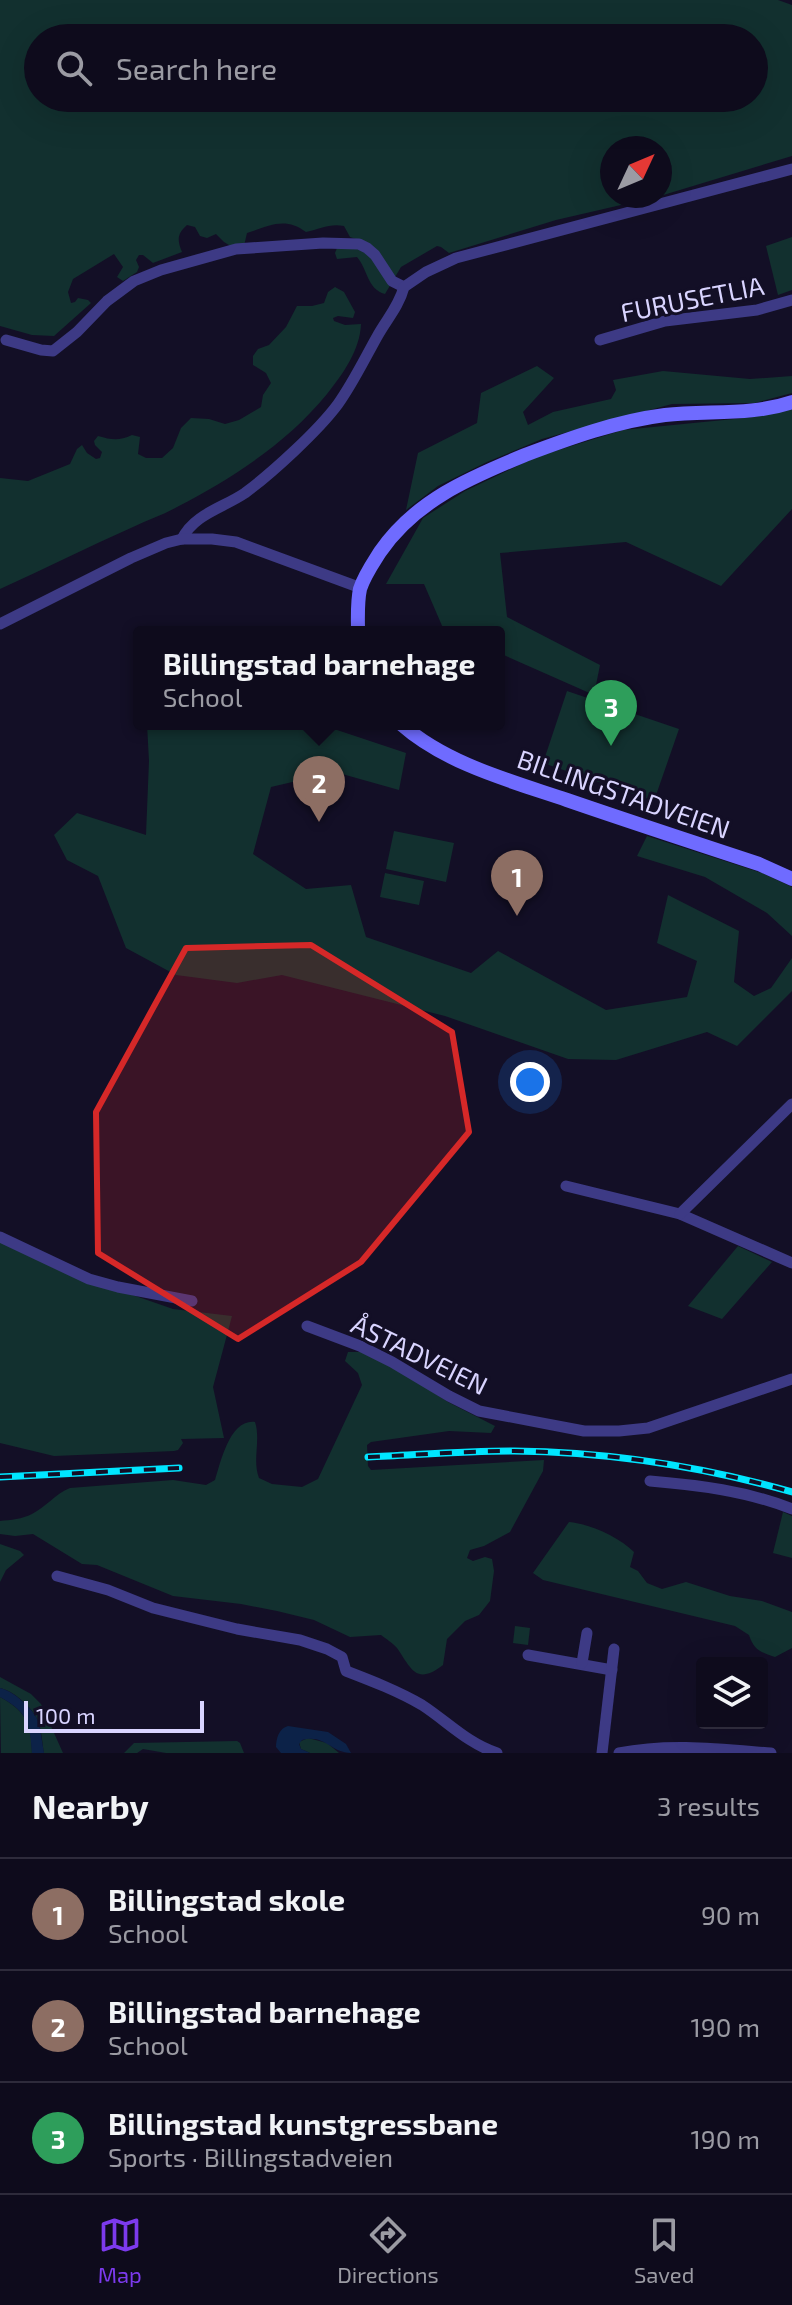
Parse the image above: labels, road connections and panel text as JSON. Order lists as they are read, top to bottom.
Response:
{
  "streets": {
    "main road": ["BILLINGSTADVEIEN"],
    "street": ["FURUSETLIA", "ÅSTADVEIEN"]
  },
  "scale_bar": "100 m",
  "north": "top right",
  "page": {
    "search": "Search here",
    "popup": ["Billingstad barnehage", "School"],
    "pins": ["3", "2", "1"],
    "scale": "100 m",
    "heading": ["Nearby", "3 results"],
    "list": [
      {
        "mark": "1",
        "name": "Billingstad skole",
        "note": "School",
        "value": "90 m"
      },
      {
        "mark": "2",
        "name": "Billingstad barnehage",
        "note": "School",
        "value": "190 m"
      },
      {
        "mark": "3",
        "name": "Billingstad kunstgressbane",
        "note": "Sports · Billingstadveien",
        "value": "190 m"
      }
    ],
    "nav": ["Map", "Directions", "Saved"]
  }
}
